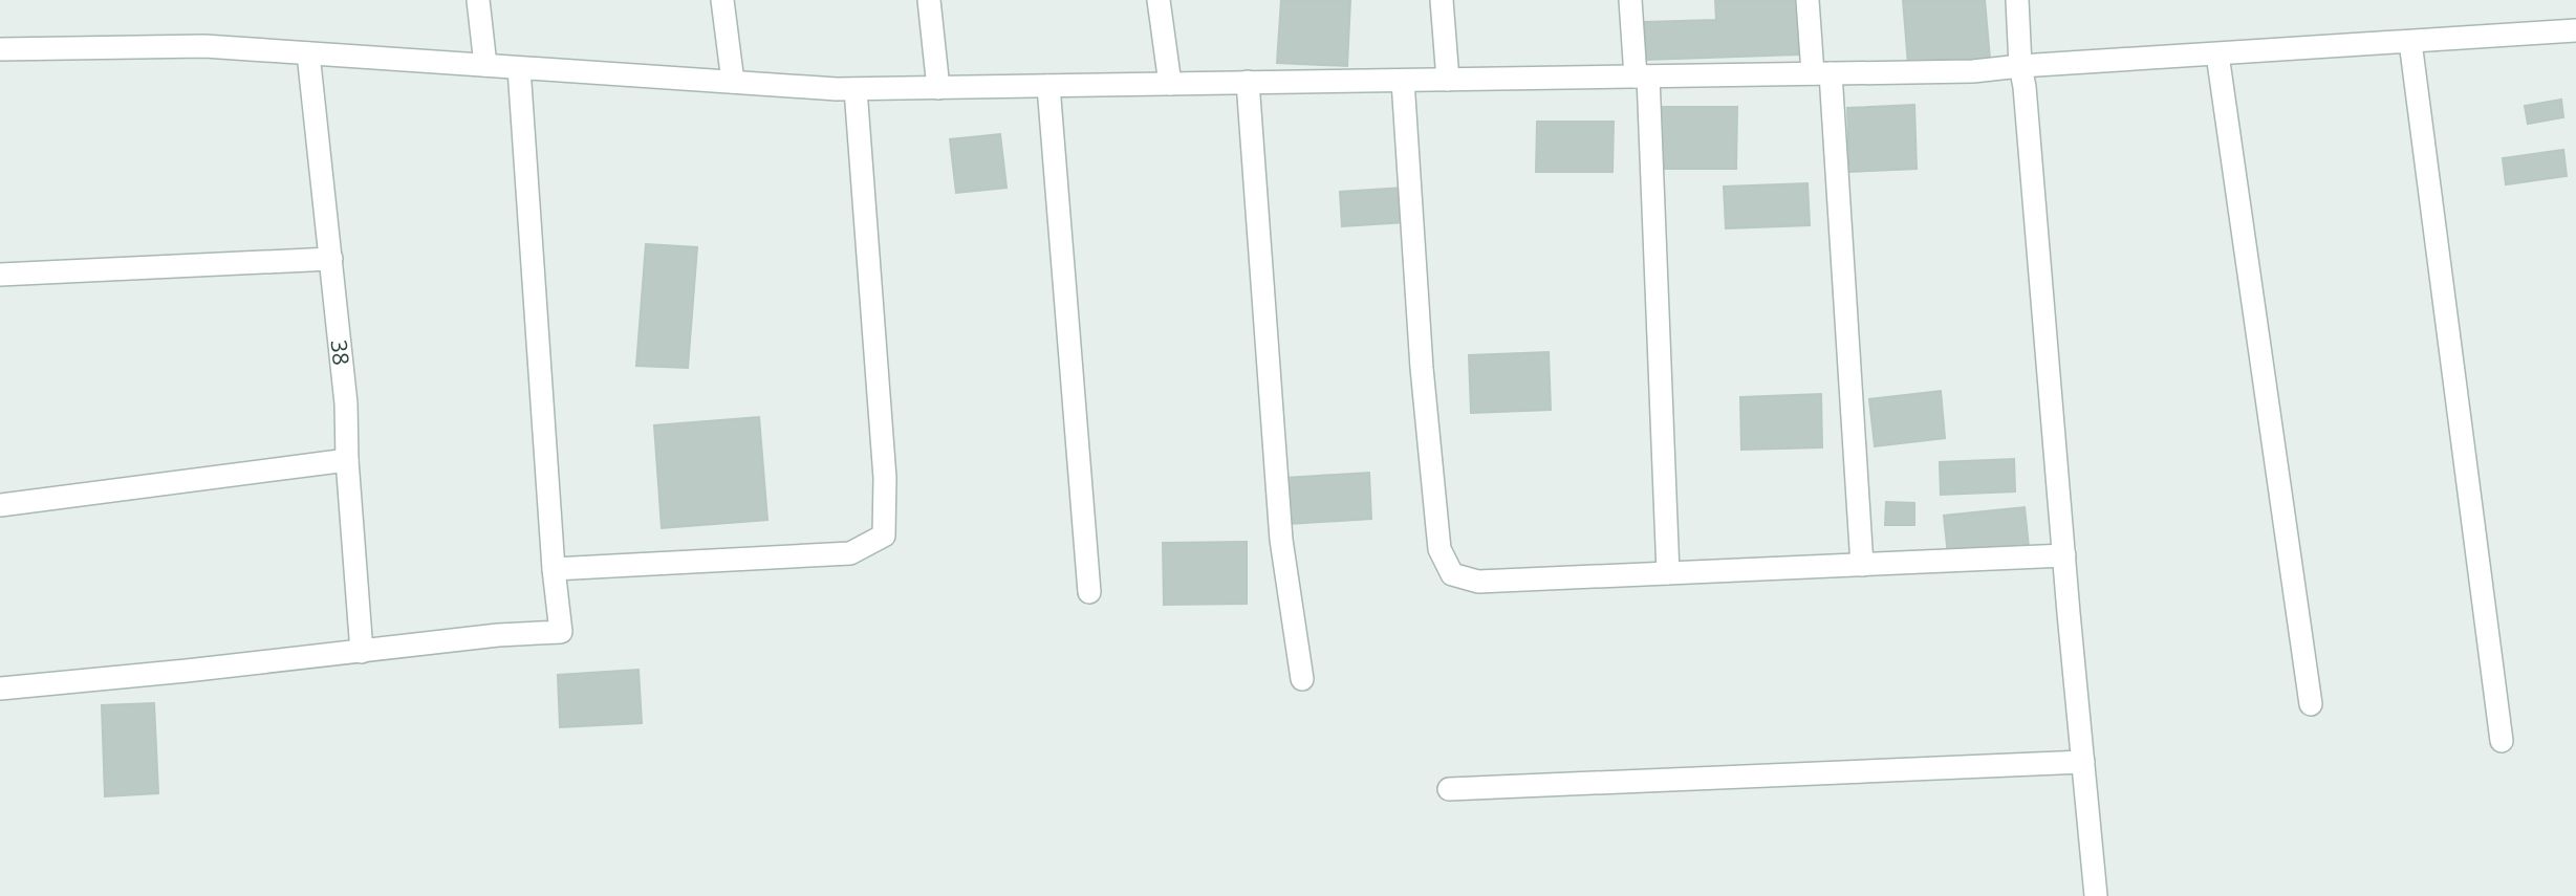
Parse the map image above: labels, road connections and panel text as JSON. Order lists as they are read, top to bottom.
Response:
{
  "streets": {
    "street": ["38"]
  }
}
